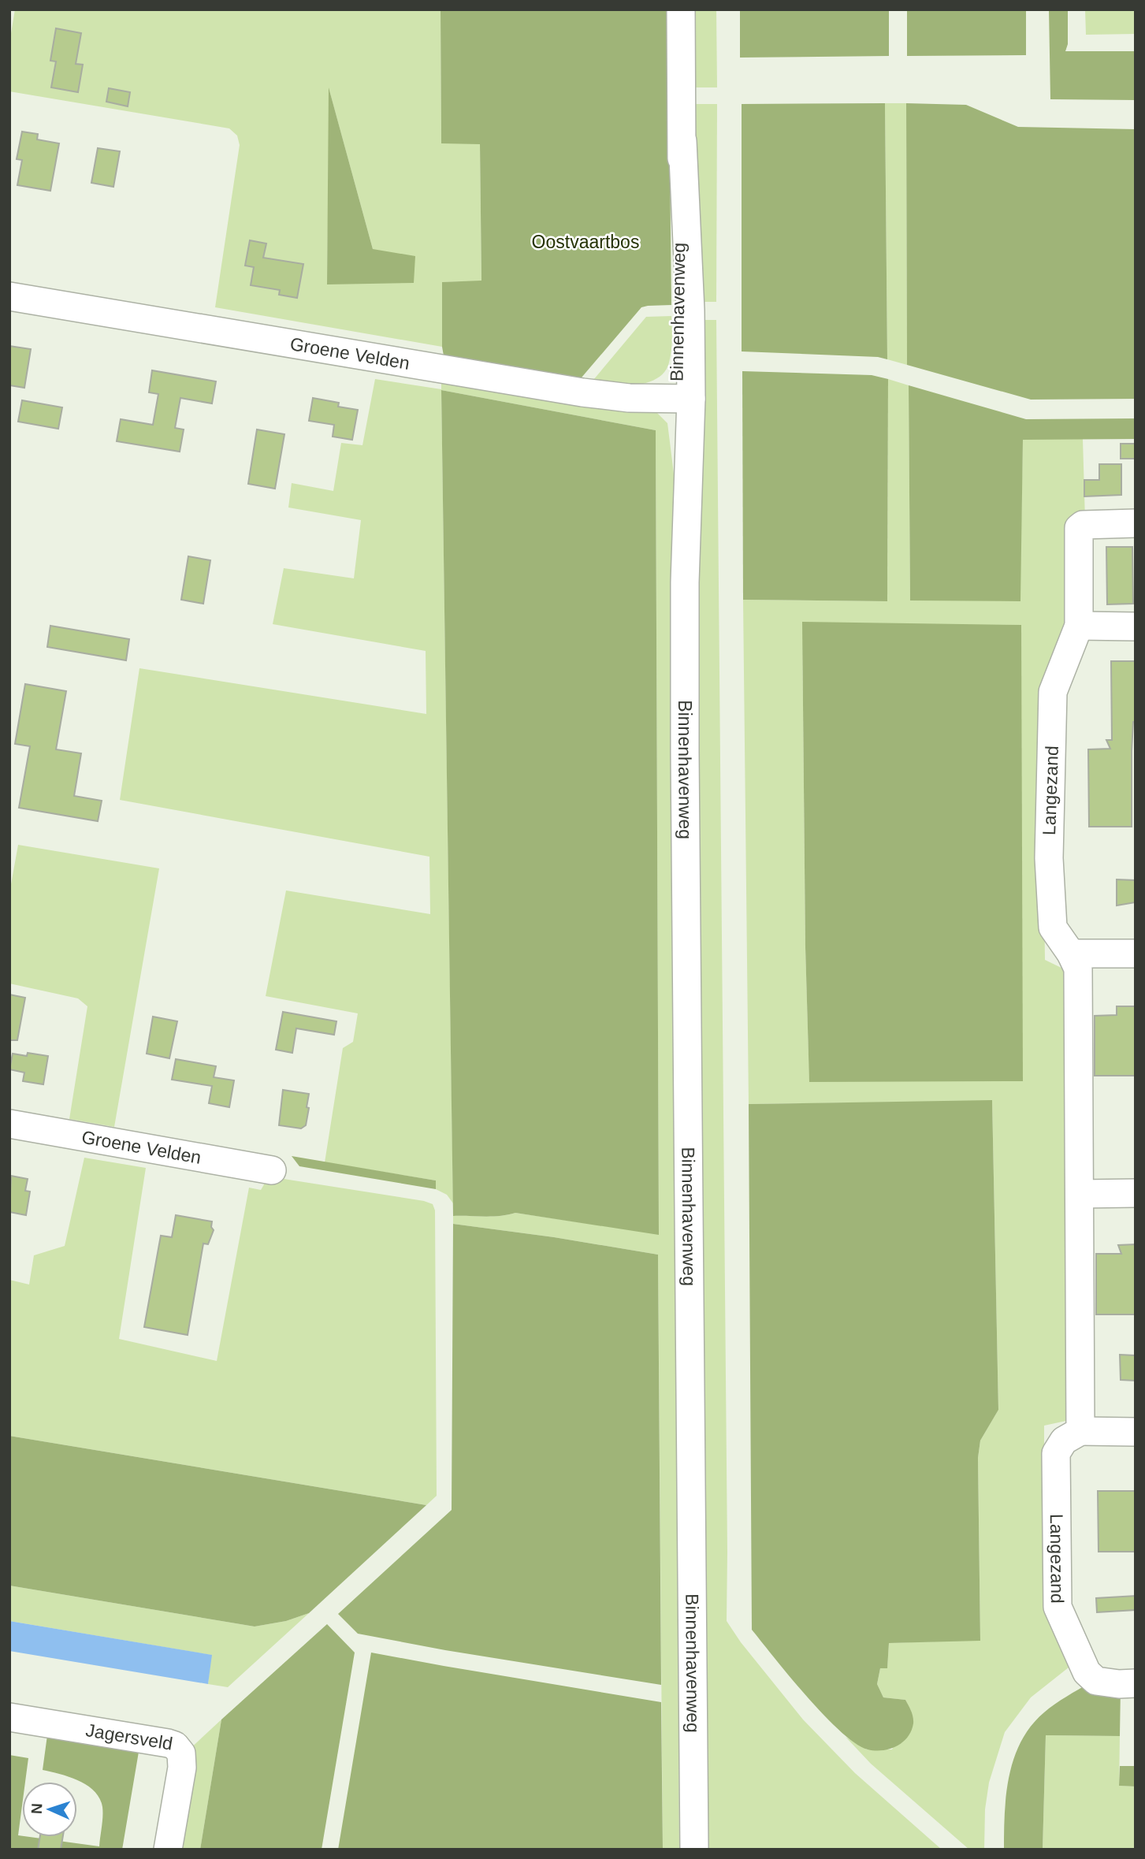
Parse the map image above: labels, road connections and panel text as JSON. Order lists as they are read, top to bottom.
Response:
{
  "streets": {
    "street": [
      "Binnenhavenweg",
      "Groene Velden",
      "Langezand",
      "Jagersveld"
    ]
  },
  "crossings": [
    ["Binnenhavenweg", "Groene Velden"]
  ],
  "parks": ["Oostvaartbos"],
  "north": "left"
}
